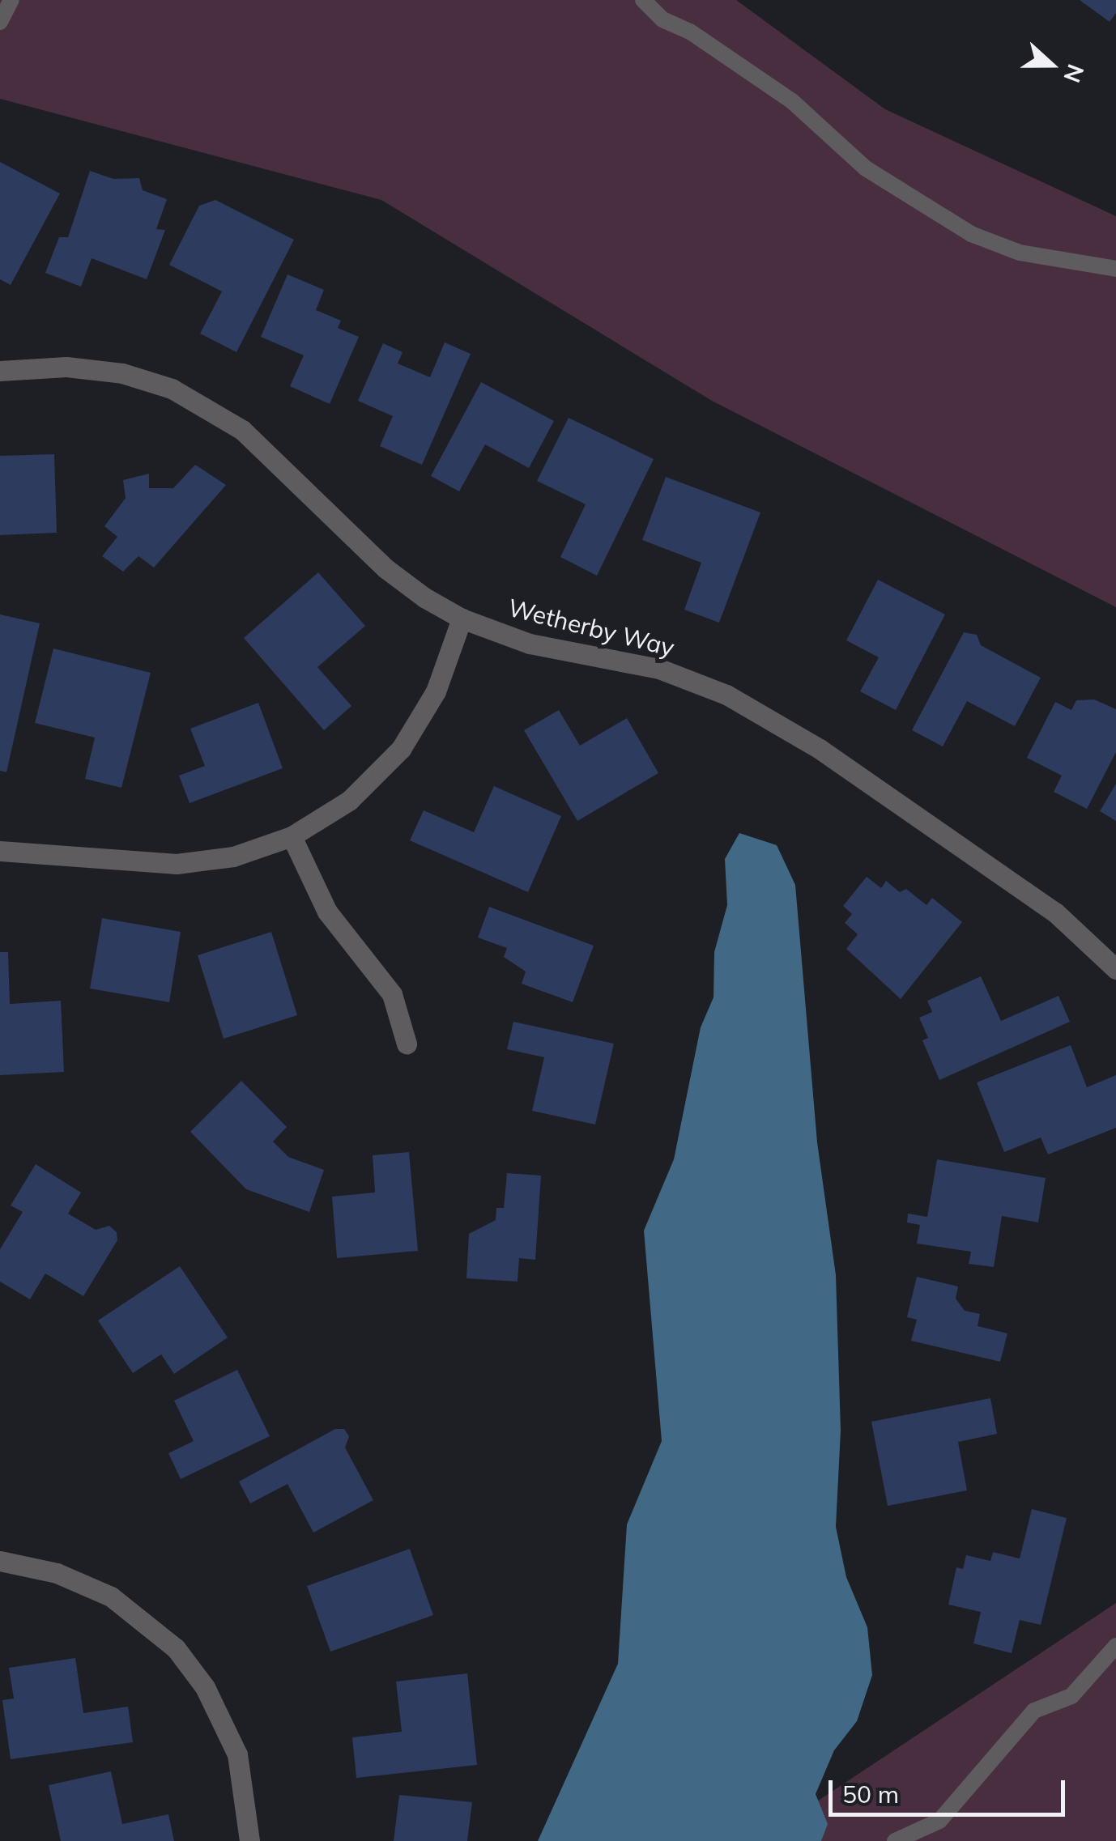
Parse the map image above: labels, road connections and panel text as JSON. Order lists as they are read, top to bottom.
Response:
{
  "streets": {
    "street": ["Wetherby Way"]
  },
  "scale_bar": "50 m",
  "north": "right"
}
